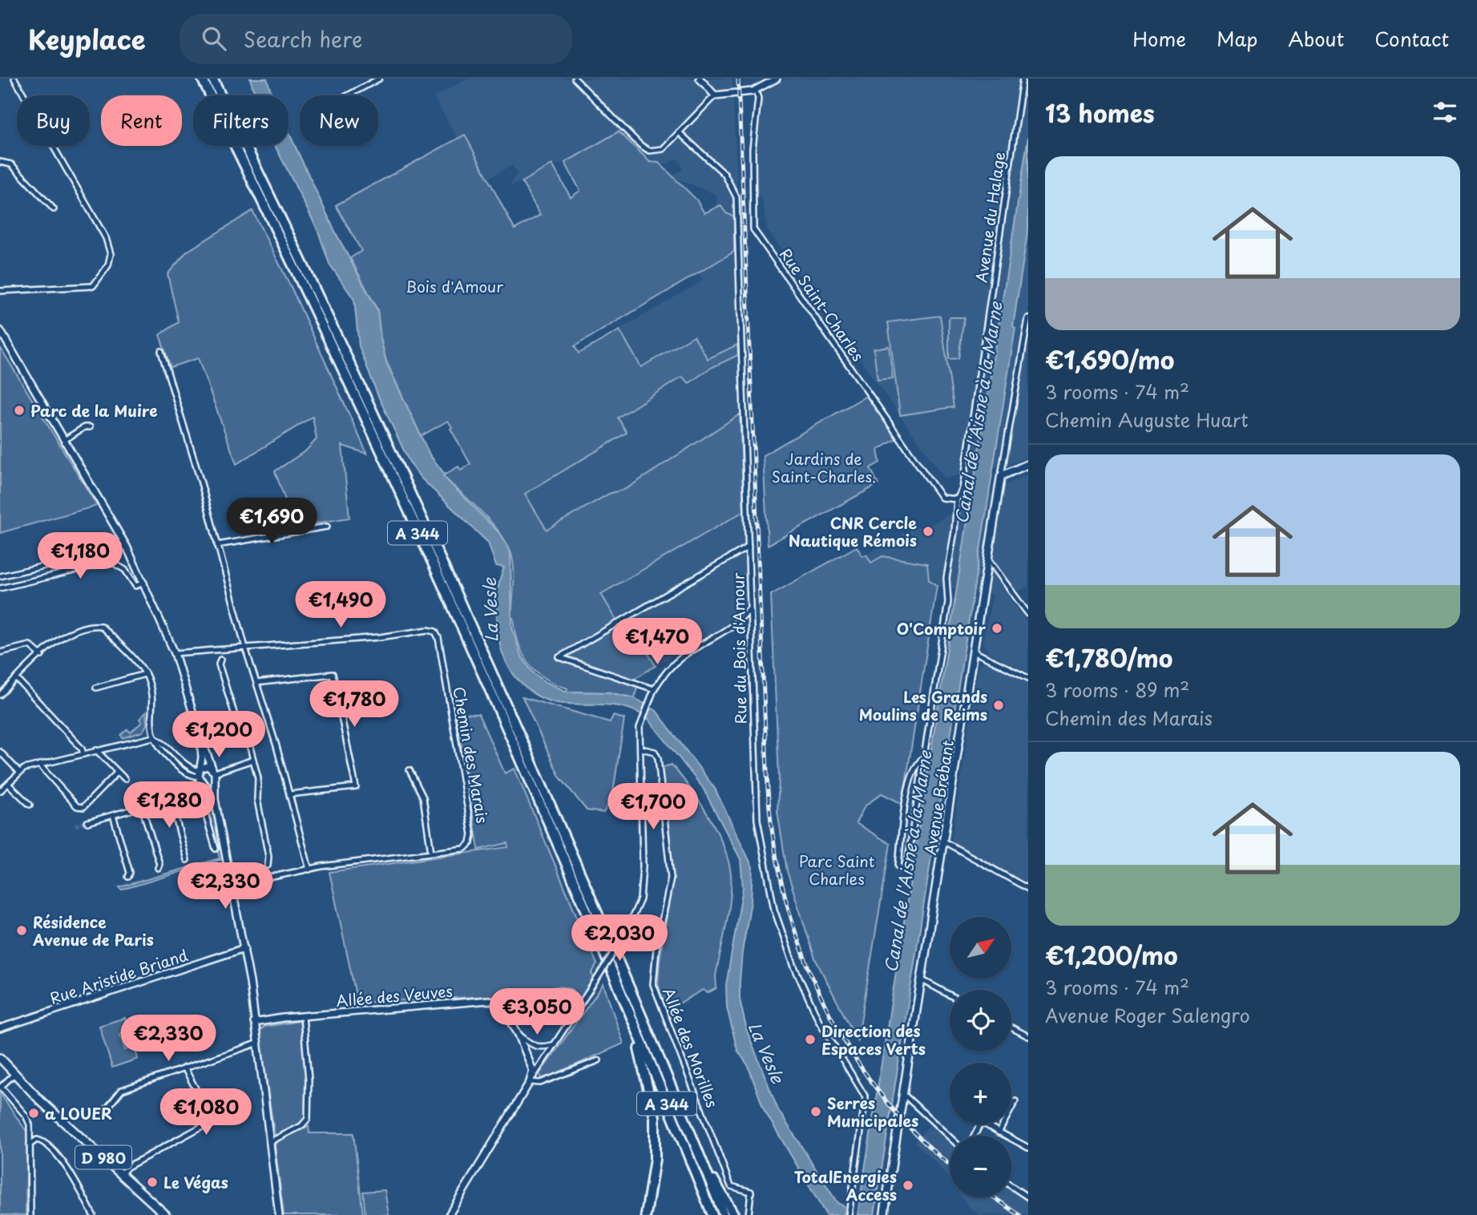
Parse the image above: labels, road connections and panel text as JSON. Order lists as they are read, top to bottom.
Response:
{
  "streets": {
    "highway": ["A 344"],
    "main road": ["Avenue Brébant", "D 980"],
    "street": [
      "Avenue du Halage",
      "Rue Saint-Charles",
      "Rue du Bois d'Amour",
      "Chemin des Marais",
      "Rue Aristide Briand",
      "Allée des Veuves",
      "Allée des Morilles"
    ]
  },
  "crossings": [
    ["Avenue du Halage", "Rue Saint-Charles"]
  ],
  "water": ["Canal de l'Aisne à la Marne", "La Vesle"],
  "parks": ["Bois d'Amour", "Jardins de Saint-Charles.", "Parc Saint Charles"],
  "places": [
    "Parc de la Muire",
    "CNR Cercle Nautique Rémois",
    "O'Comptoir",
    "Les Grands Moulins de Reims",
    "Résidence Avenue de Paris",
    "Direction des Espaces Verts",
    "Serres Municipales",
    "a LOUER",
    "Le Végas",
    "TotalEnergies Access"
  ],
  "north": "top right",
  "page": {
    "header": "Keyplace",
    "search": "Search here",
    "nav": [
      "Home",
      "Map",
      "About",
      "Contact"
    ],
    "heading": "13 homes",
    "chip": [
      "Buy",
      "Rent",
      "Filters",
      "New"
    ],
    "list": [
      {
        "name": "€1,690/mo",
        "note": "3 rooms · 74 m² · Chemin Auguste Huart"
      },
      {
        "name": "€1,780/mo",
        "note": "3 rooms · 89 m² · Chemin des Marais"
      },
      {
        "name": "€1,200/mo",
        "note": "3 rooms · 74 m² · Avenue Roger Salengro"
      }
    ],
    "price": [
      "€1,690",
      "€1,180",
      "€1,490",
      "€1,470",
      "€1,780",
      "€1,200",
      "€1,280",
      "€1,700",
      "€2,330",
      "€2,030",
      "€3,050",
      "€2,330",
      "€1,080"
    ],
    "map_buttons": ["+", "−"]
  }
}
